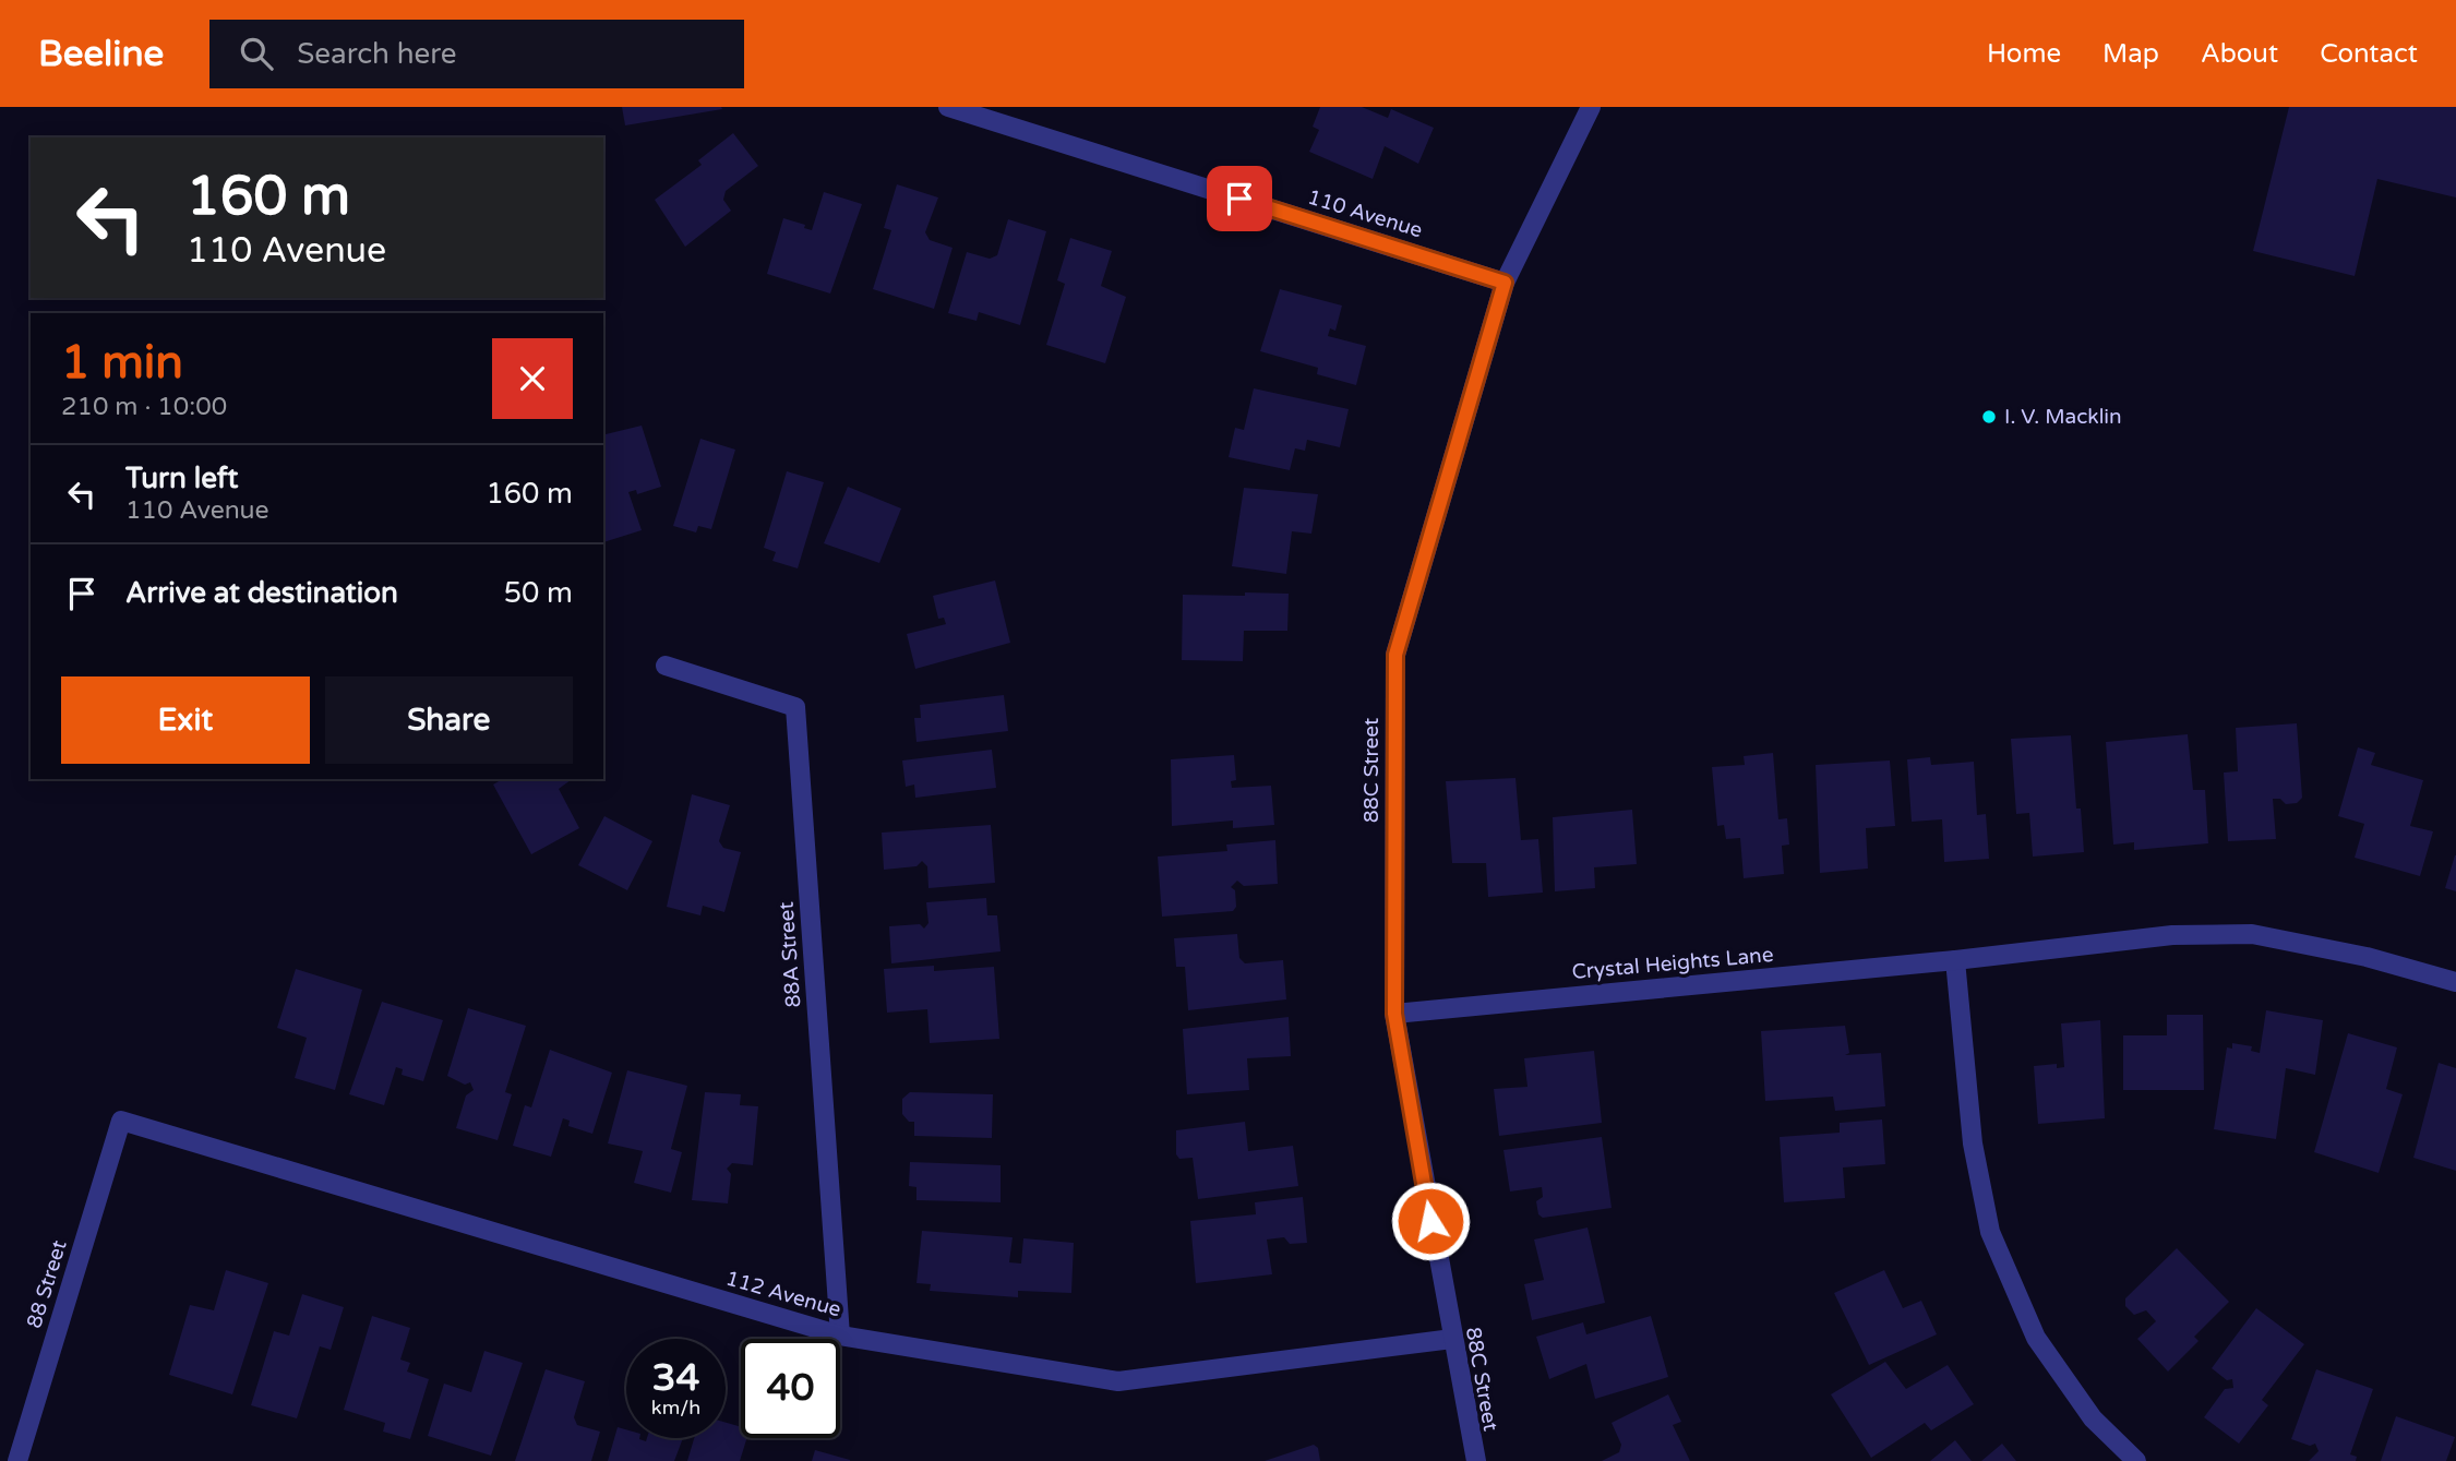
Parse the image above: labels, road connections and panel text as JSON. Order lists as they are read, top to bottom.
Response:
{
  "streets": {
    "street": [
      "110 Avenue",
      "88C Street",
      "88A Street",
      "Crystal Heights Lane",
      "88 Street",
      "112 Avenue"
    ]
  },
  "crossings": [
    ["110 Avenue", "88C Street"],
    ["88C Street", "Crystal Heights Lane"],
    ["88C Street", "112 Avenue"],
    ["88A Street", "112 Avenue"],
    ["88 Street", "112 Avenue"]
  ],
  "places": ["I. V. Macklin"],
  "page": {
    "header": "Beeline",
    "search": "Search here",
    "nav": [
      "Home",
      "Map",
      "About",
      "Contact"
    ],
    "turn": ["160 m", "110 Avenue"],
    "heading": ["1 min", "210 m · 10:00"],
    "list": [
      {
        "name": "Turn left",
        "note": "110 Avenue",
        "value": "160 m"
      },
      {
        "name": "Arrive at destination",
        "value": "50 m"
      }
    ],
    "buttons": ["Exit", "Share"],
    "speed": "34 km/h",
    "limit": "40"
  }
}
